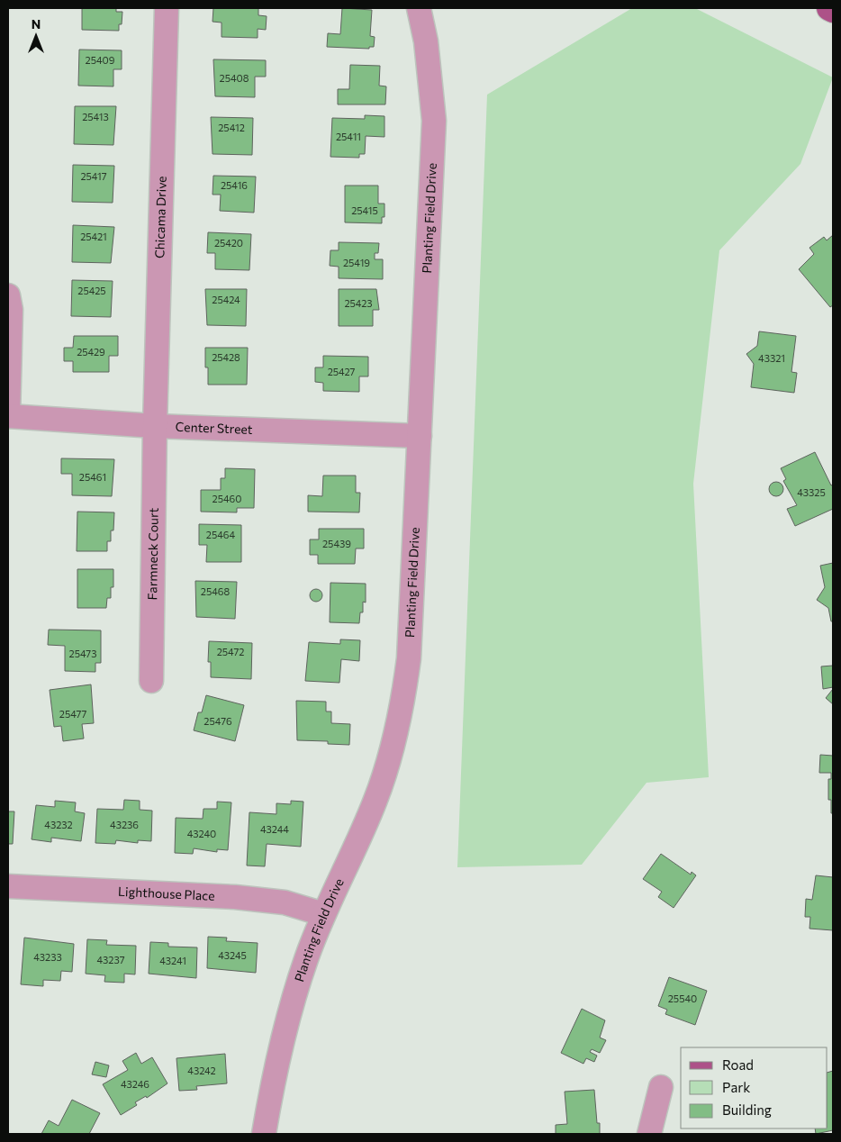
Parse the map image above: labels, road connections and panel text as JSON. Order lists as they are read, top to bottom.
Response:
{
  "streets": {
    "street": [
      "Chicama Drive",
      "Planting Field Drive",
      "Center Street",
      "Farmneck Court",
      "Lighthouse Place"
    ]
  },
  "crossings": [
    ["Chicama Drive", "Center Street"],
    ["Chicama Drive", "Farmneck Court"],
    ["Planting Field Drive", "Center Street"],
    ["Planting Field Drive", "Lighthouse Place"],
    ["Center Street", "Farmneck Court"]
  ],
  "house_numbers": [
    "25409",
    "25408",
    "25413",
    "25412",
    "25411",
    "25417",
    "25416",
    "25415",
    "25421",
    "25420",
    "25419",
    "25425",
    "25424",
    "25423",
    "25429",
    "25428",
    "43321",
    "25427",
    "25461",
    "43325",
    "25460",
    "25464",
    "25439",
    "25468",
    "25472",
    "25473",
    "25477",
    "25476",
    "43232",
    "43236",
    "43244",
    "43240",
    "43245",
    "43233",
    "43237",
    "43241",
    "25540",
    "43242",
    "43246"
  ],
  "legend": ["Road", "Park", "Building"],
  "north": "top"
}
